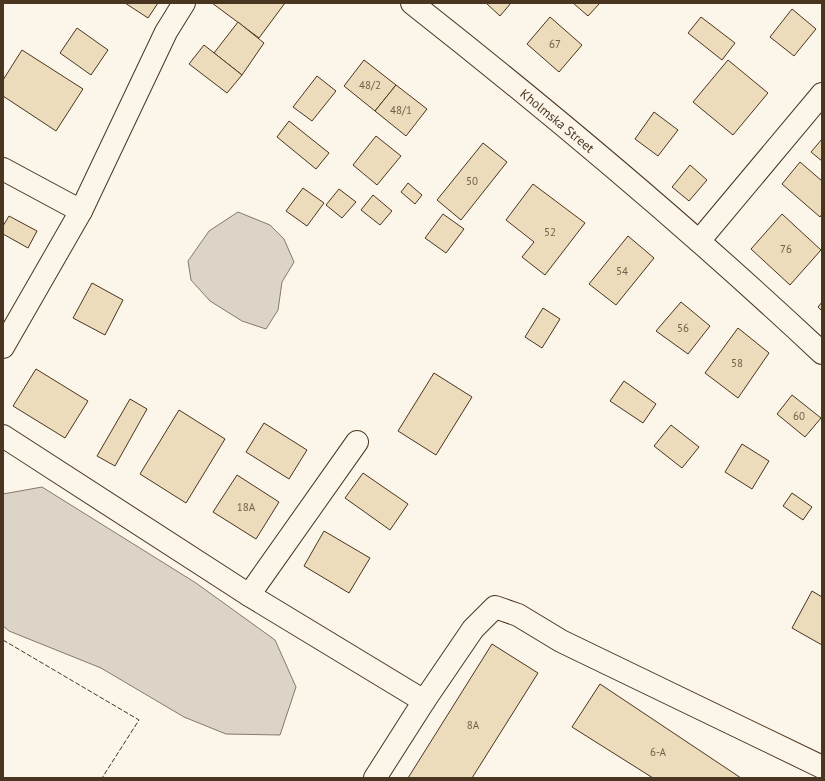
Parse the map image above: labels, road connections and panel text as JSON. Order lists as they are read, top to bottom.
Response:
{
  "streets": {
    "street": ["Kholmska Street"]
  },
  "house_numbers": [
    "67",
    "48/2",
    "48/1",
    "50",
    "52",
    "76",
    "54",
    "56",
    "58",
    "60",
    "18А",
    "8А",
    "6-А"
  ]
}
